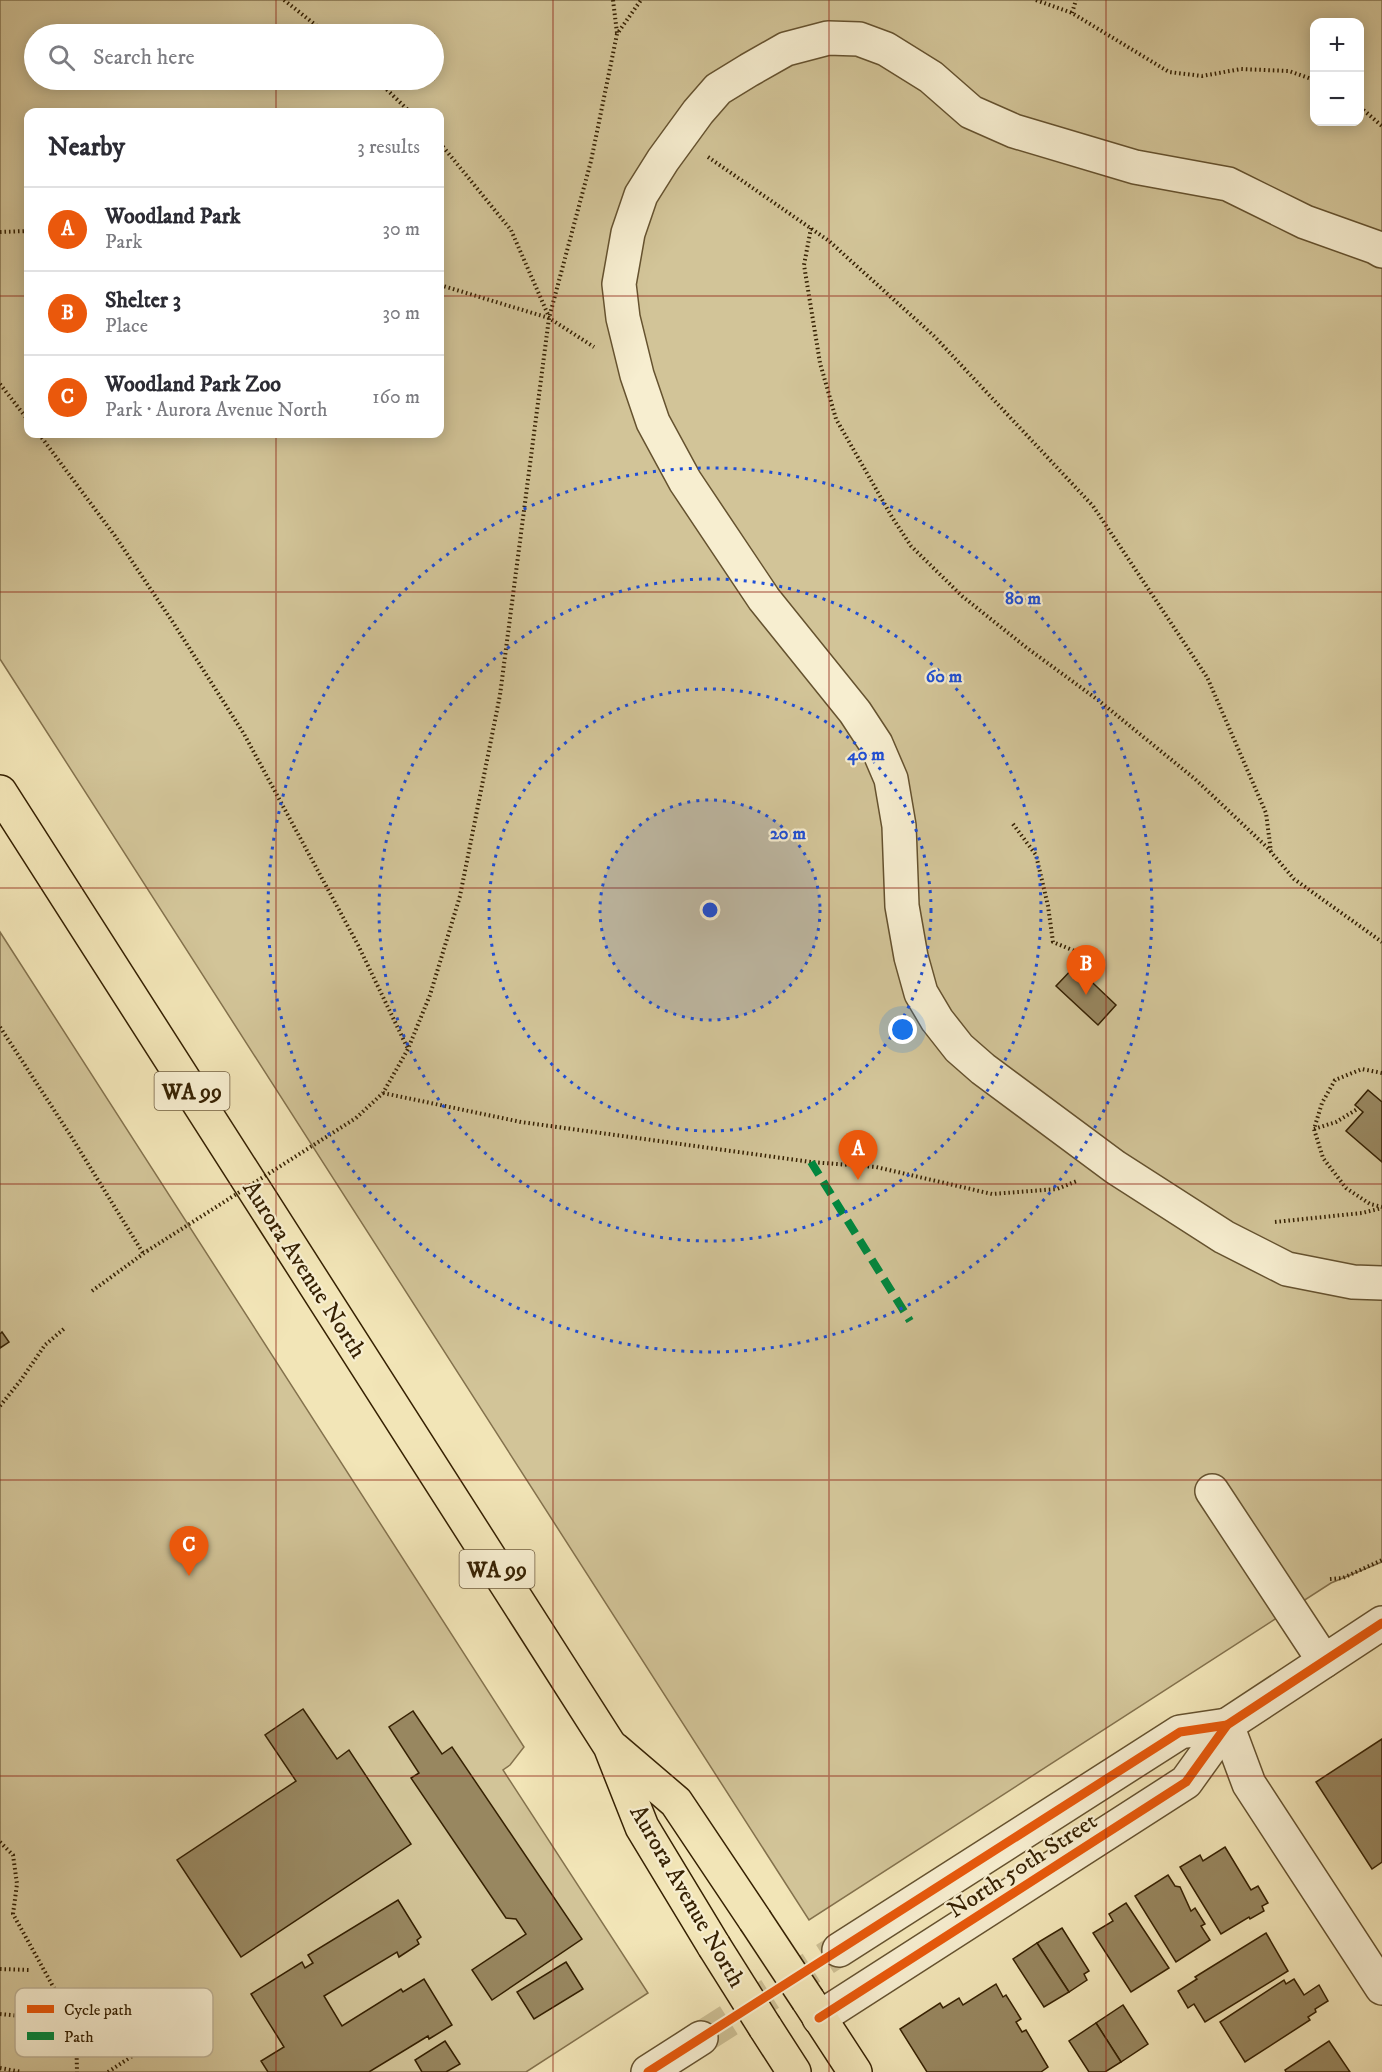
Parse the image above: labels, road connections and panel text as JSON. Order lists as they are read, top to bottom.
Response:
{
  "streets": {
    "highway": ["WA 99", "Aurora Avenue North"],
    "street": ["North 50th Street"]
  },
  "crossings": [
    ["Aurora Avenue North", "North 50th Street"]
  ],
  "legend": ["Cycle path", "Path"],
  "page": {
    "map_buttons": ["+", "−"],
    "search": "Search here",
    "heading": ["Nearby", "3 results"],
    "list": [
      {
        "mark": "A",
        "name": "Woodland Park",
        "note": "Park",
        "value": "30 m"
      },
      {
        "mark": "B",
        "name": "Shelter 3",
        "note": "Place",
        "value": "30 m"
      },
      {
        "mark": "C",
        "name": "Woodland Park Zoo",
        "note": "Park · Aurora Avenue North",
        "value": "160 m"
      }
    ],
    "pins": ["B", "A", "C"]
  },
  "rings": [
    "80 m",
    "60 m",
    "40 m",
    "20 m"
  ]
}
